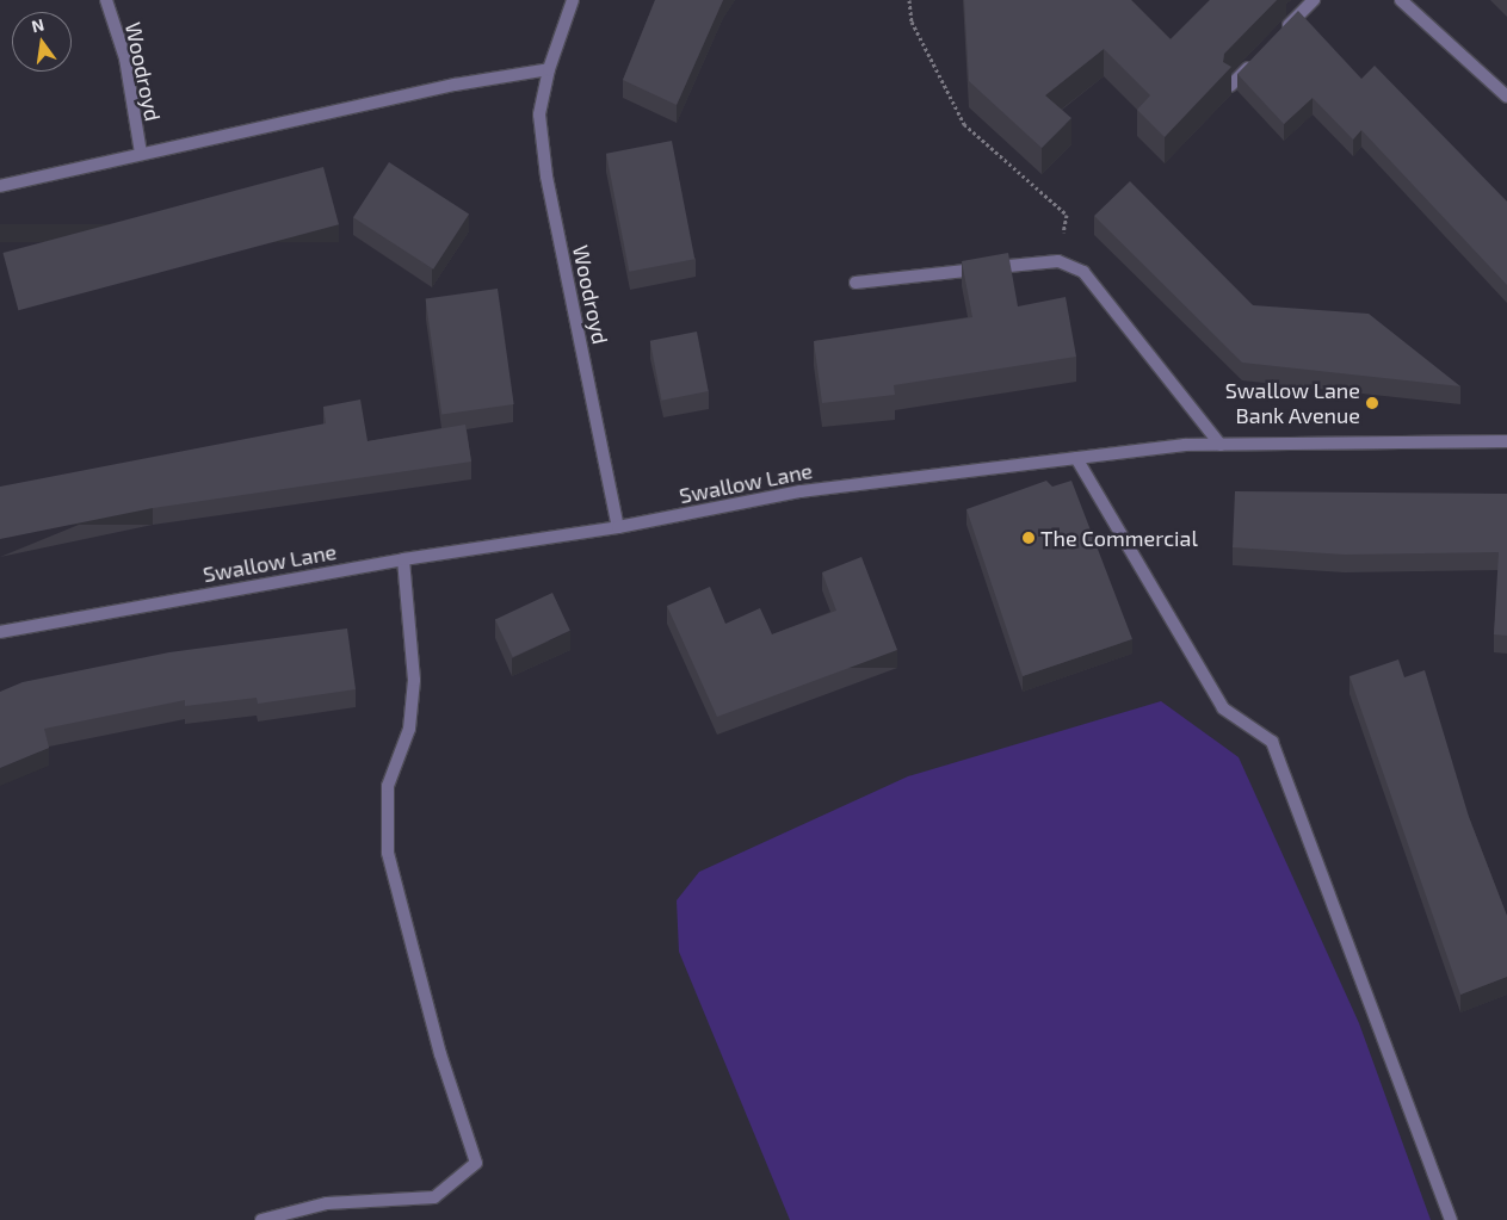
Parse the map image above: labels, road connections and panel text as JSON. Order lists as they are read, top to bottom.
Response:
{
  "streets": {
    "street": ["Woodroyd", "Swallow Lane"]
  },
  "crossings": [
    ["Woodroyd", "Swallow Lane"]
  ],
  "places": ["Swallow Lane Bank Avenue", "The Commercial"],
  "north": "top"
}
